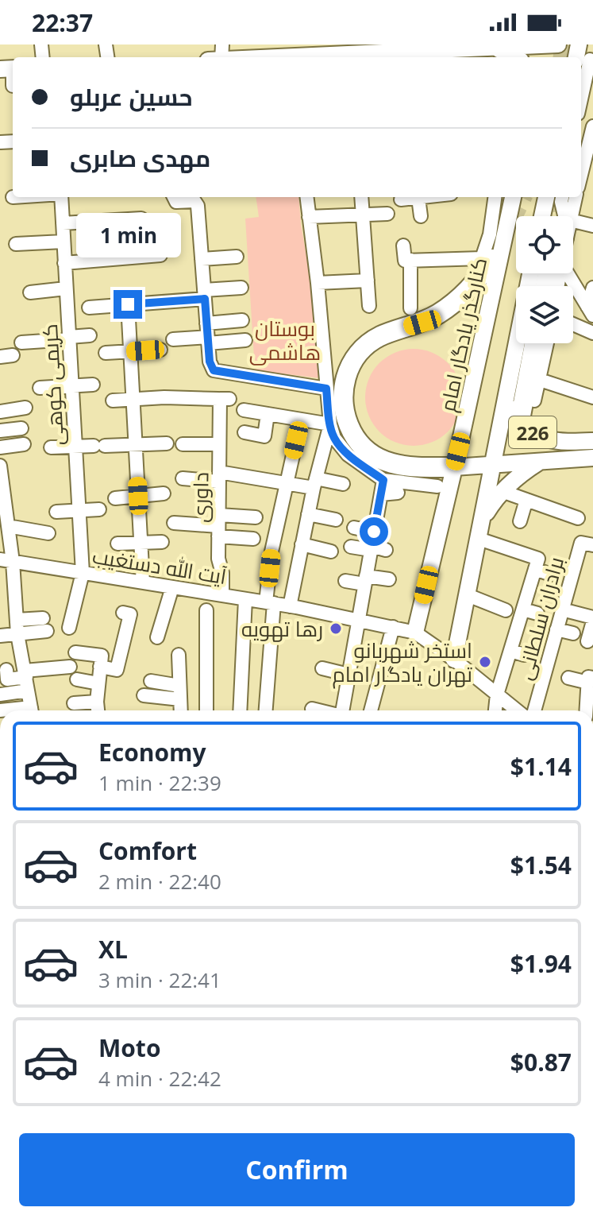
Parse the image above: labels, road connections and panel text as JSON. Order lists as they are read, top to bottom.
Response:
{
  "streets": {
    "main road": ["کنارگذر یادگار امام", "226"],
    "street": [
      "کریمی کوهی",
      "داوری",
      "آیت الله دستغیب",
      "برادران سلطانی"
    ]
  },
  "crossings": [
    ["کنارگذر یادگار امام", "آیت الله دستغیب"],
    ["کریمی کوهی", "آیت الله دستغیب"],
    ["داوری", "آیت الله دستغیب"]
  ],
  "parks": ["بوستان هاشمی"],
  "places": ["رها تهویه", "استخر شهربانو تهران یادگار امام"],
  "page": {
    "status": "22:37",
    "banner": ["حسین عربلو", "مهدی صابری"],
    "bubble": "1 min",
    "list": [
      {
        "name": "Economy",
        "note": "1 min · 22:39",
        "value": "$1.14"
      },
      {
        "name": "Comfort",
        "note": "2 min · 22:40",
        "value": "$1.54"
      },
      {
        "name": "XL",
        "note": "3 min · 22:41",
        "value": "$1.94"
      },
      {
        "name": "Moto",
        "note": "4 min · 22:42",
        "value": "$0.87"
      }
    ],
    "buttons": "Confirm"
  }
}
